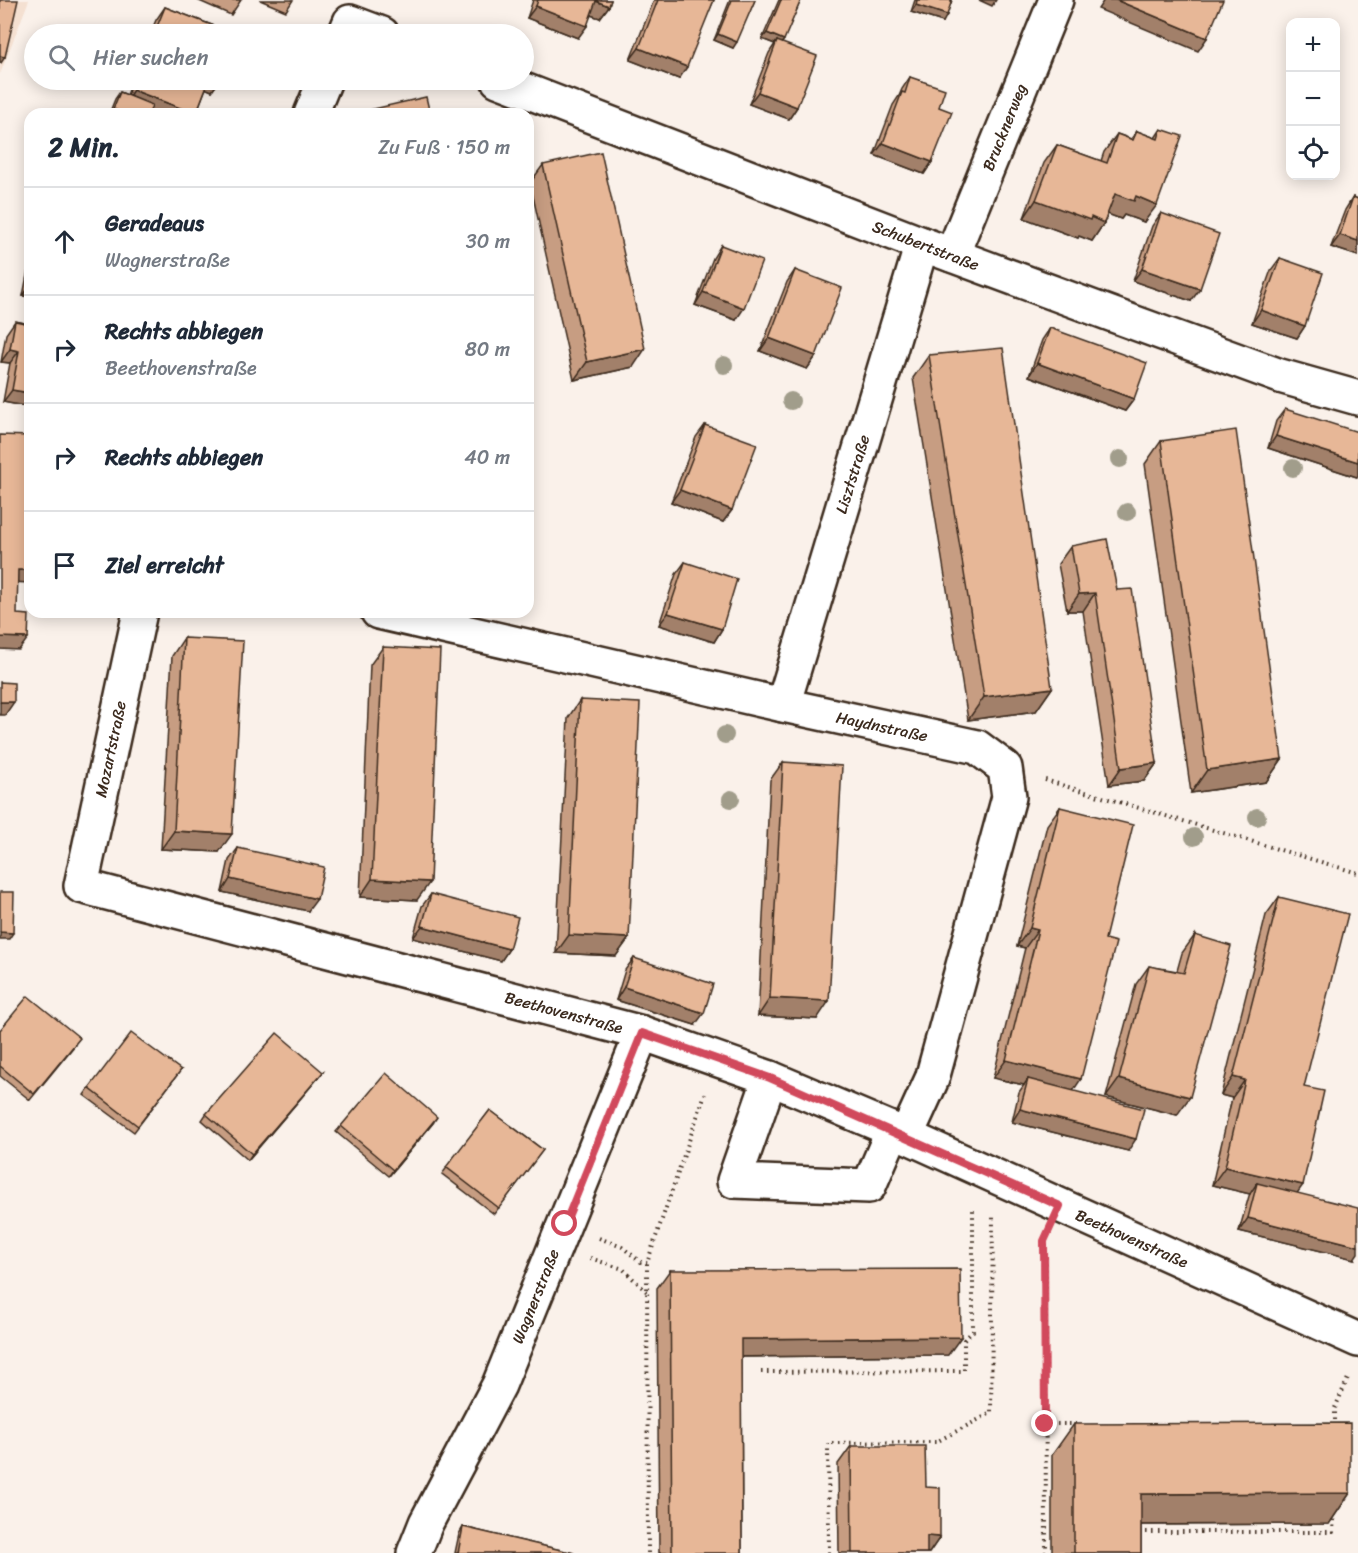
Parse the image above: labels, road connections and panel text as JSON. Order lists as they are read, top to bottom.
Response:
{
  "streets": {
    "street": [
      "Brucknerweg",
      "Schubertstraße",
      "Lisztstraße",
      "Haydnstraße",
      "Mozartstraße",
      "Beethovenstraße",
      "Wagnerstraße"
    ]
  },
  "crossings": [
    ["Brucknerweg", "Schubertstraße"],
    ["Schubertstraße", "Lisztstraße"],
    ["Lisztstraße", "Haydnstraße"],
    ["Mozartstraße", "Beethovenstraße"],
    ["Beethovenstraße", "Wagnerstraße"]
  ],
  "page": {
    "map_buttons": ["+", "−"],
    "search": "Hier suchen",
    "heading": ["2 Min.", "Zu Fuß · 150 m"],
    "list": [
      ["Geradeaus", "Wagnerstraße", "30 m"],
      ["Rechts abbiegen", "Beethovenstraße", "80 m"],
      ["Rechts abbiegen", "40 m"],
      "Ziel erreicht"
    ]
  }
}
